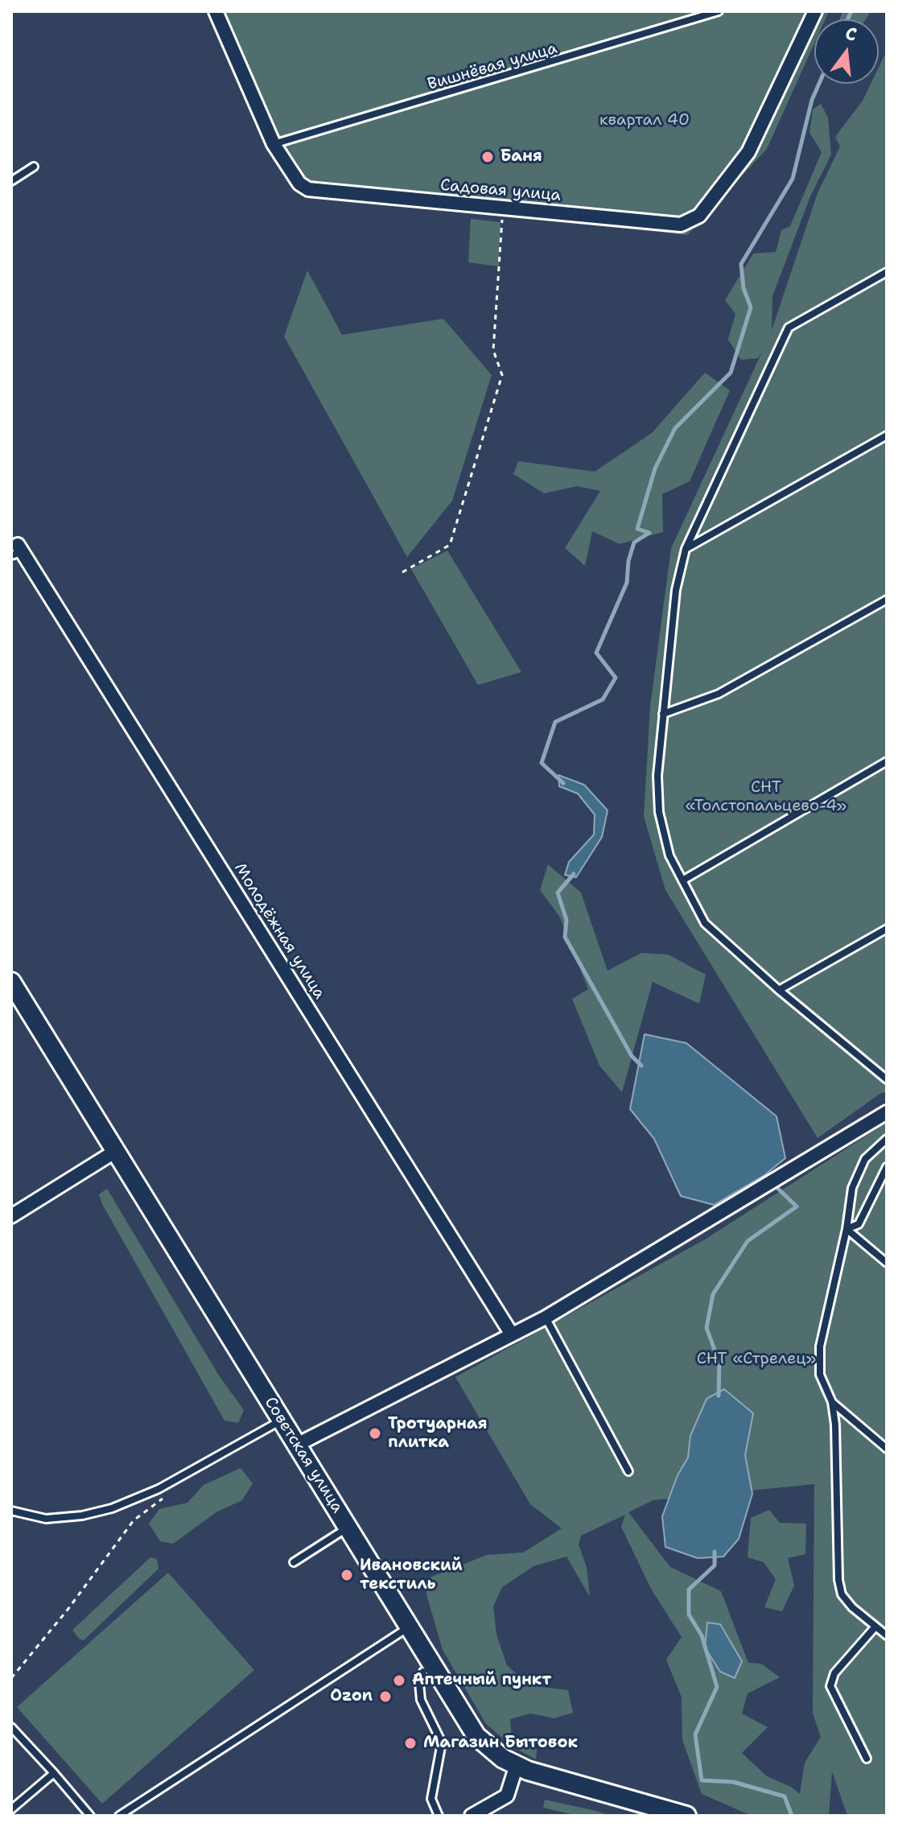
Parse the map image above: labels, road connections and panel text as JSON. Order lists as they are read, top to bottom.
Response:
{
  "streets": {
    "street": ["Садовая улица", "Молодёжная улица", "Советская улица"],
    "lane": ["Вишнёвая улица"]
  },
  "crossings": [
    ["Вишнёвая улица", "Садовая улица"]
  ],
  "parks": ["квартал 40", "СНТ «Толстопальцево-4»", "СНТ «Стрелец»"],
  "places": [
    "Баня",
    "Тротуарная плитка",
    "Ивановский текстиль",
    "Аптечный пункт",
    "Ozon",
    "Магазин Бытовок"
  ],
  "north": "top"
}
